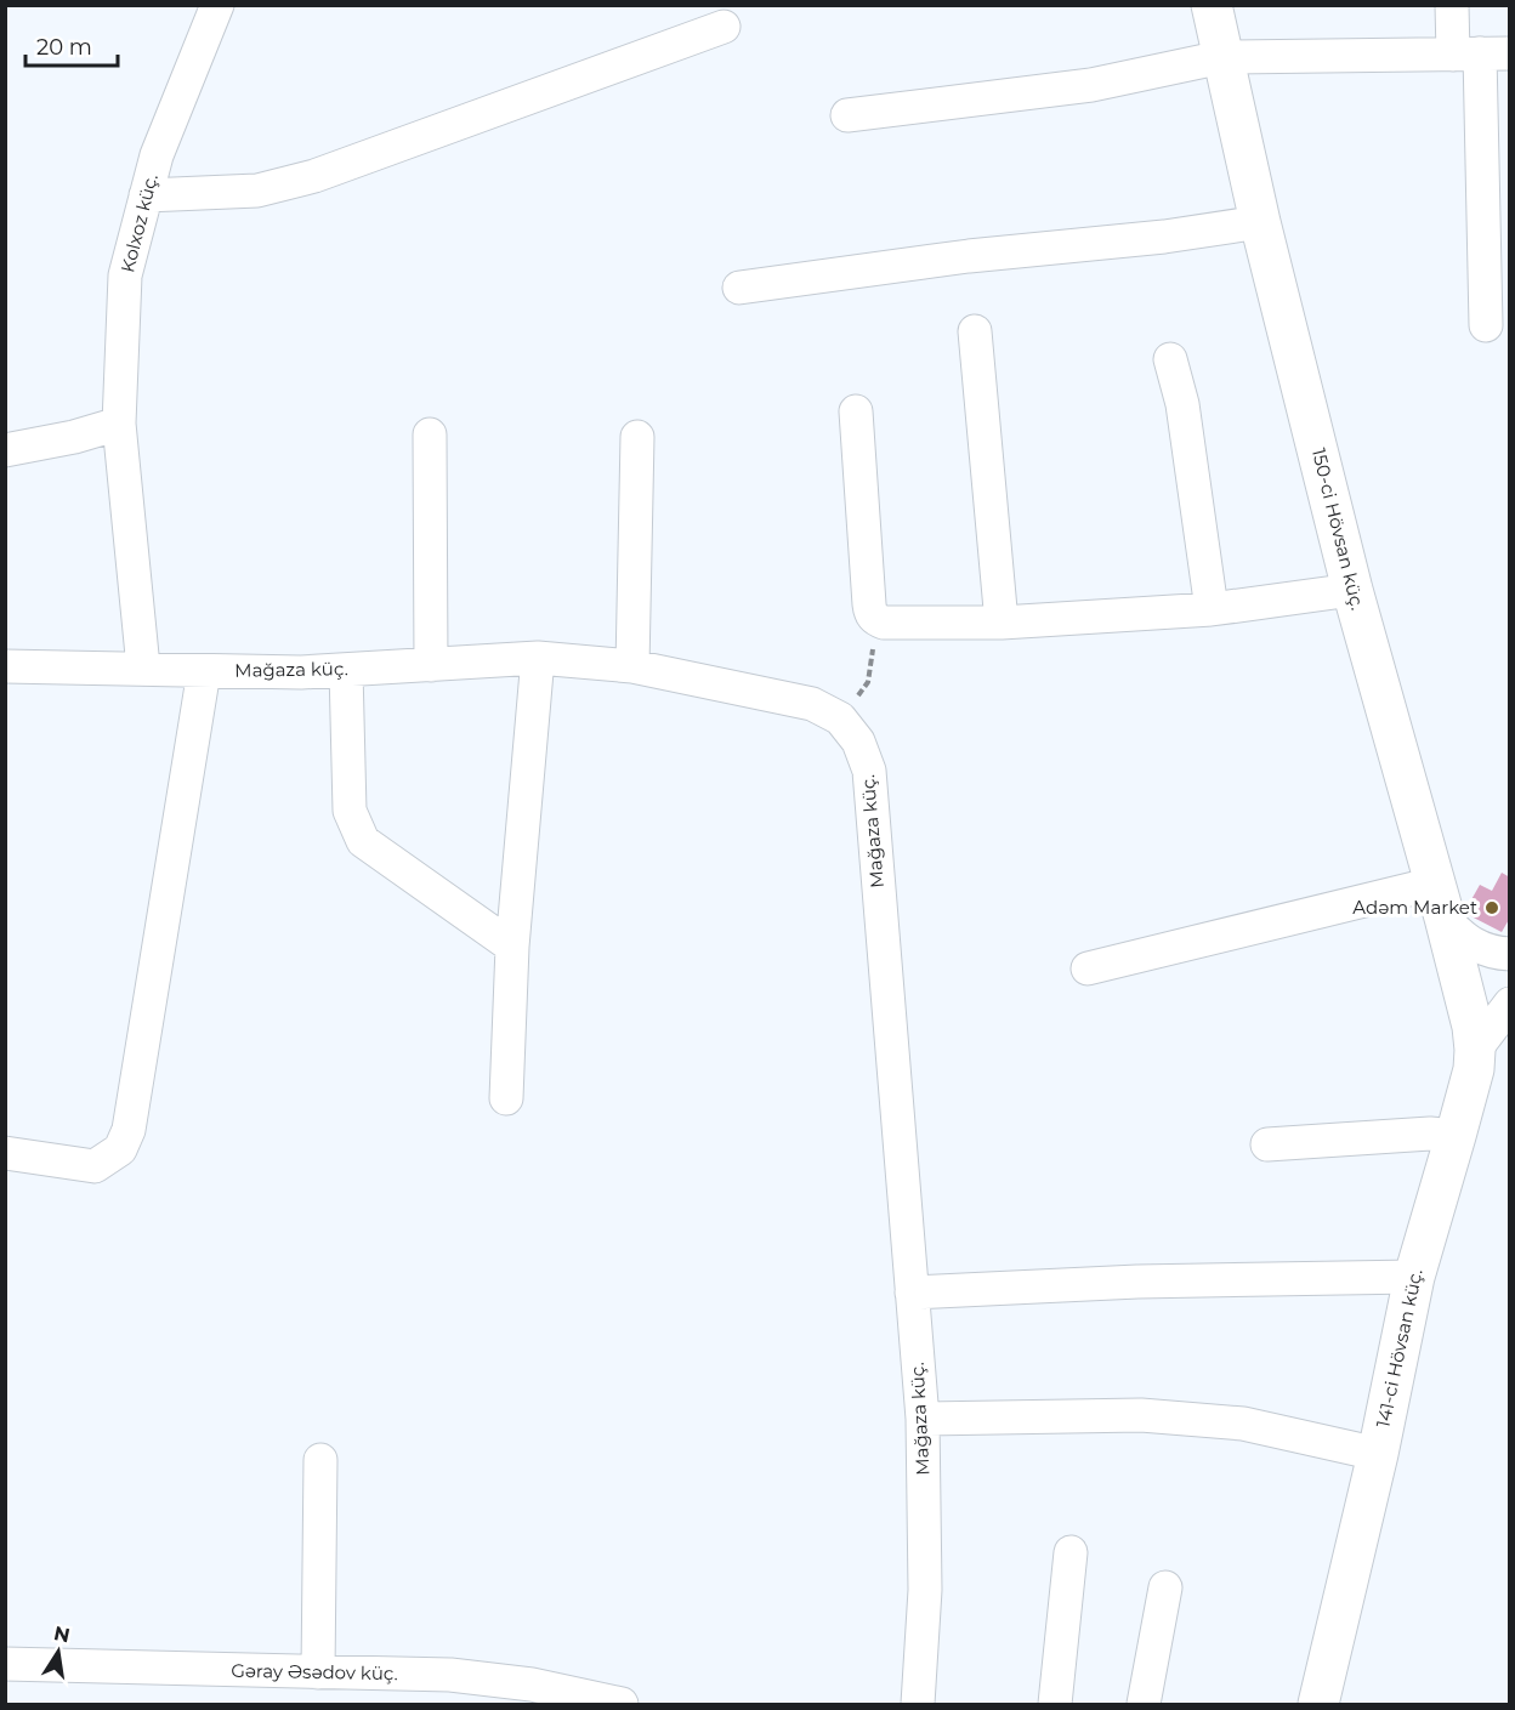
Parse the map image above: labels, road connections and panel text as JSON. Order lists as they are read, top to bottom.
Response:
{
  "streets": {
    "main road": ["150-ci Hövsan küç.", "141-ci Hövsan küç."],
    "street": ["Kolxoz küç.", "Mağaza küç.", "Gəray Əsədov küç."]
  },
  "crossings": [
    ["Kolxoz küç.", "Mağaza küç."],
    ["150-ci Hövsan küç.", "141-ci Hövsan küç."]
  ],
  "places": ["Adəm Market"],
  "scale_bar": "20 m",
  "north": "top"
}
